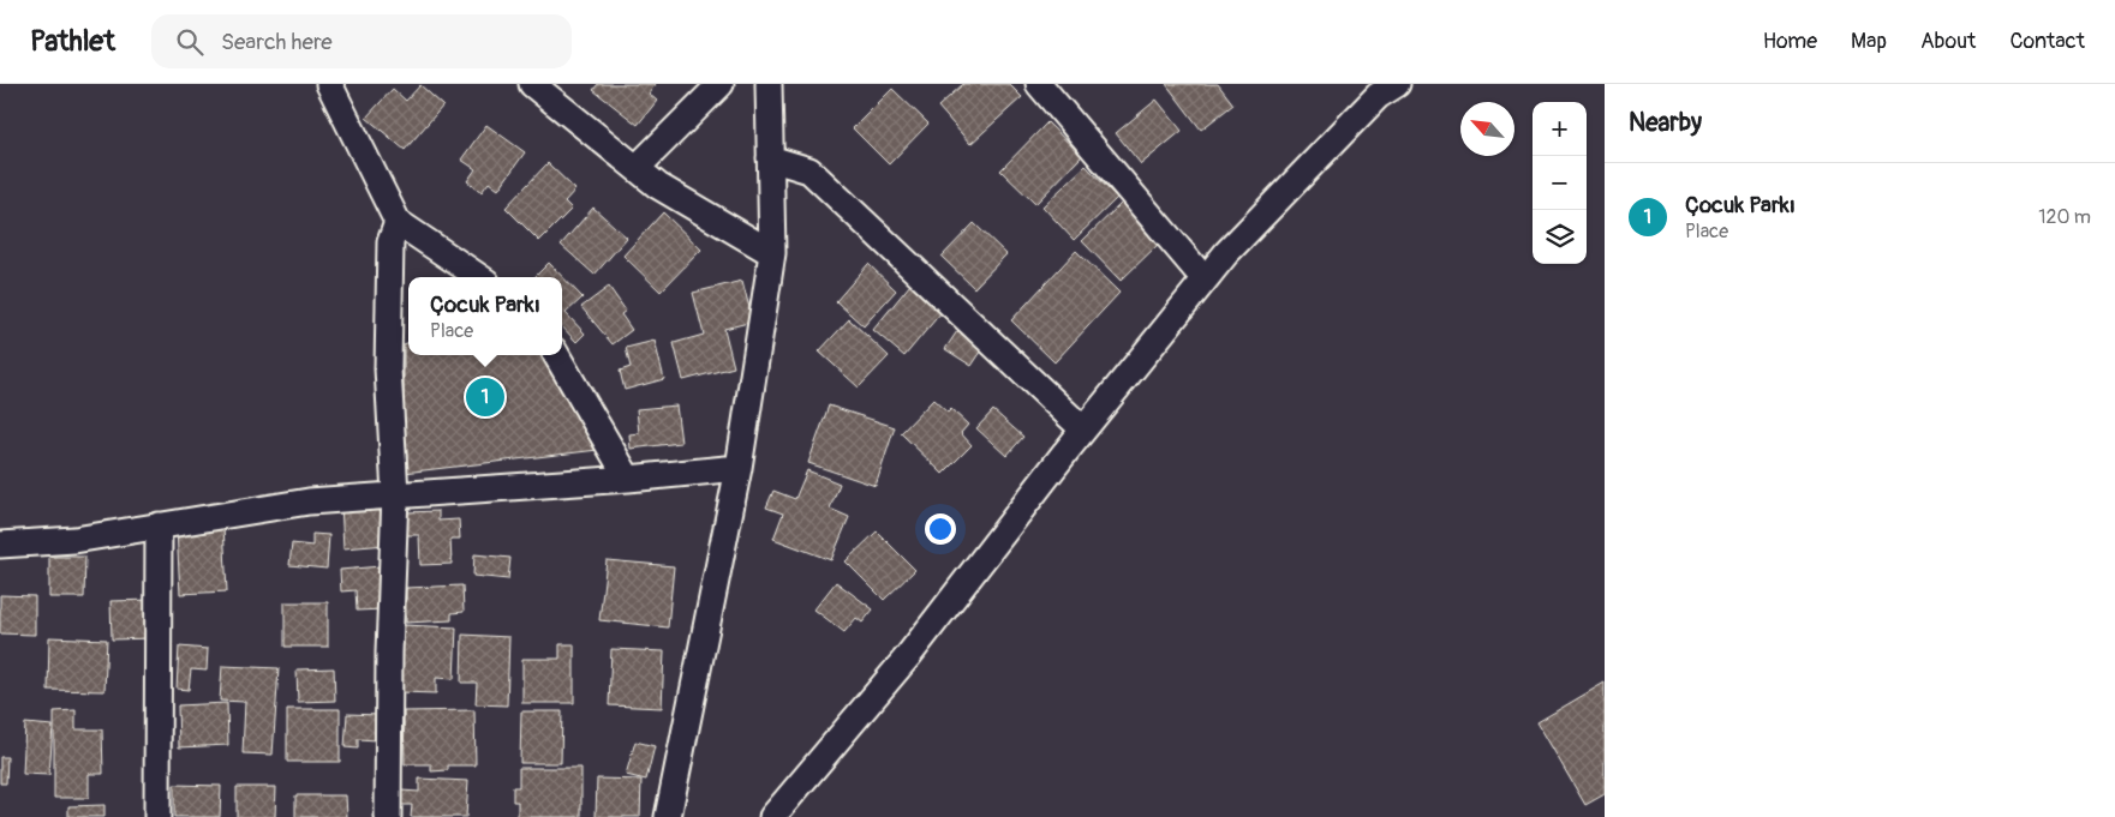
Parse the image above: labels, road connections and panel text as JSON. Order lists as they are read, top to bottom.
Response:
{
  "north": "top left",
  "page": {
    "header": "Pathlet",
    "search": "Search here",
    "nav": [
      "Home",
      "Map",
      "About",
      "Contact"
    ],
    "heading": "Nearby",
    "map_buttons": ["+", "−"],
    "list": [
      {
        "mark": "1",
        "name": "Çocuk Parkı",
        "note": "Place",
        "value": "120 m"
      }
    ],
    "popup": ["Çocuk Parkı", "Place"],
    "pins": "1"
  }
}
